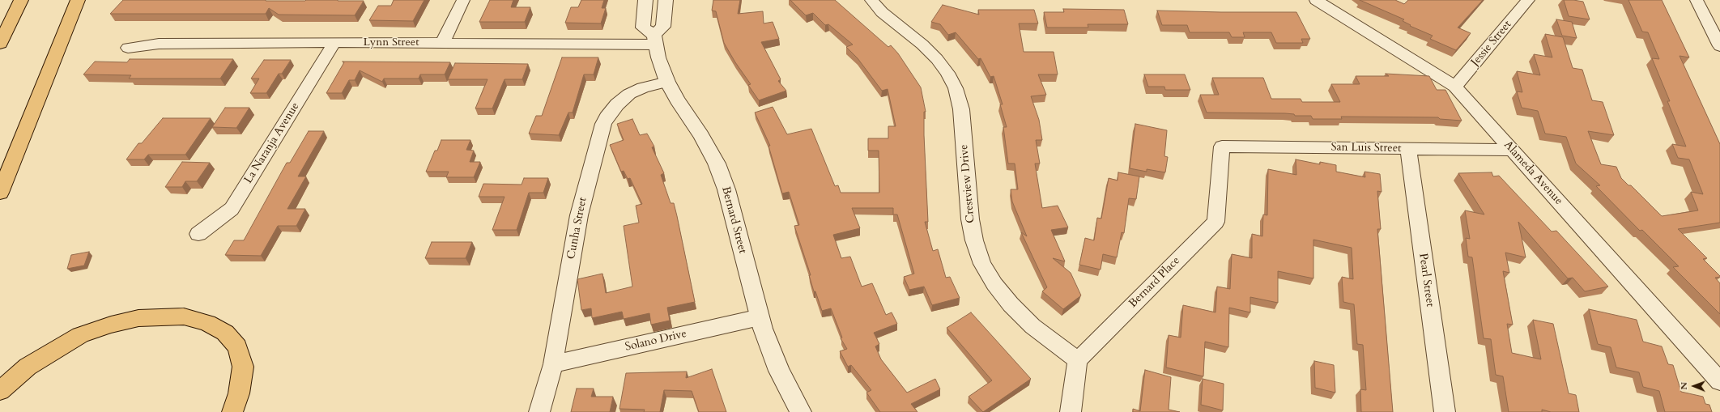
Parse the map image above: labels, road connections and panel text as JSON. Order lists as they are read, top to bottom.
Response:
{
  "streets": {
    "street": [
      "Lynn Street",
      "Jessie Street",
      "La Naranja Avenue",
      "San Luis Street",
      "Alameda Avenue",
      "Crestview Drive",
      "Bernard Street",
      "Cunha Street",
      "Pearl Street",
      "Bernard Place",
      "Solano Drive"
    ]
  },
  "crossings": [
    ["Lynn Street", "La Naranja Avenue"],
    ["Lynn Street", "Bernard Street"],
    ["Jessie Street", "Alameda Avenue"],
    ["San Luis Street", "Alameda Avenue"],
    ["San Luis Street", "Pearl Street"],
    ["San Luis Street", "Bernard Place"],
    ["Crestview Drive", "Bernard Place"],
    ["Bernard Street", "Cunha Street"],
    ["Bernard Street", "Solano Drive"],
    ["Cunha Street", "Solano Drive"]
  ],
  "north": "left"
}
